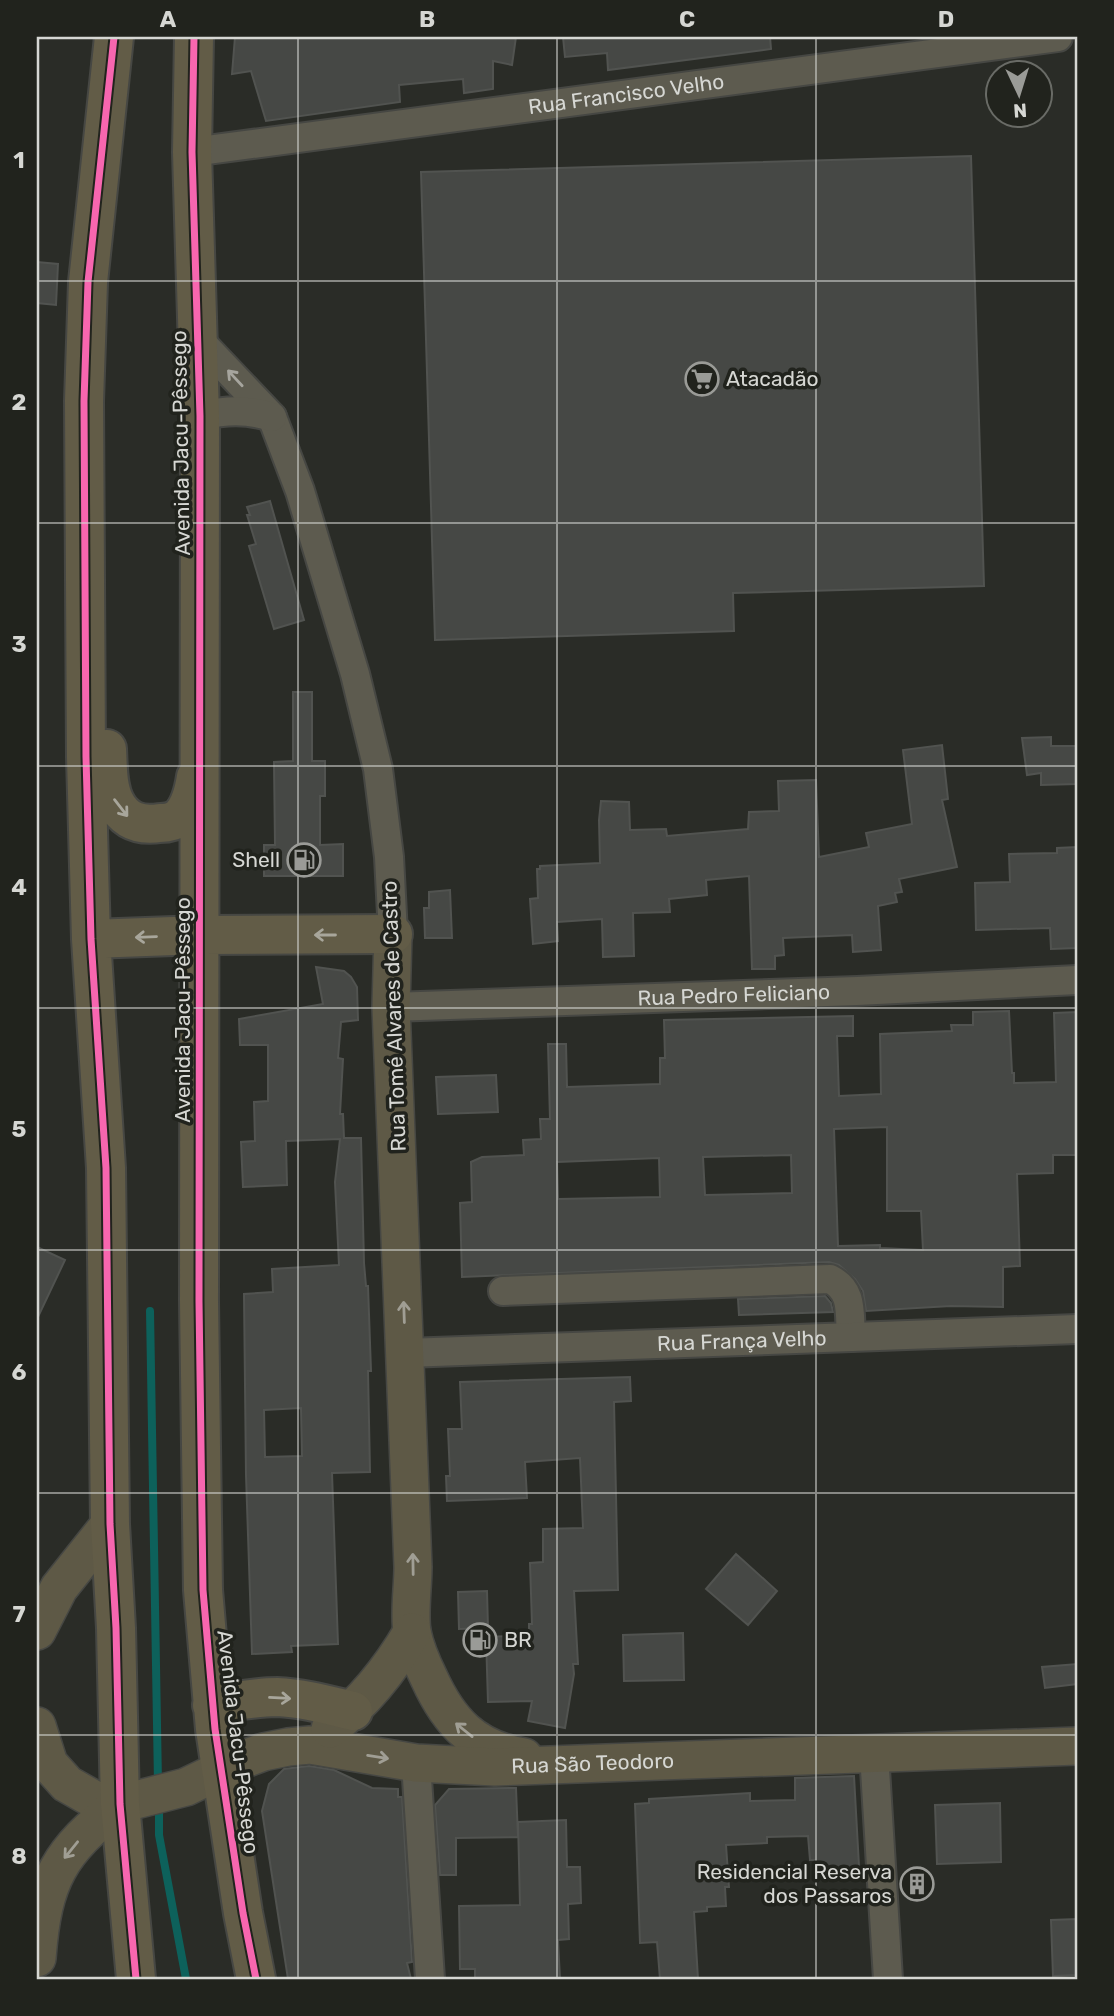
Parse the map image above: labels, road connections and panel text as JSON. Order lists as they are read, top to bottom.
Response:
{
  "streets": {
    "highway": ["Avenida Jacu-Pêssego"],
    "main road": ["Rua Tomé Alvares de Castro", "Rua São Teodoro"],
    "street": ["Rua Francisco Velho", "Rua Pedro Feliciano", "Rua França Velho"]
  },
  "crossings": [
    ["Rua Francisco Velho", "Avenida Jacu-Pêssego"],
    ["Avenida Jacu-Pêssego", "Rua Tomé Alvares de Castro"],
    ["Avenida Jacu-Pêssego", "Rua São Teodoro"],
    ["Rua Pedro Feliciano", "Rua Tomé Alvares de Castro"],
    ["Rua Tomé Alvares de Castro", "Rua França Velho"],
    ["Rua Tomé Alvares de Castro", "Rua São Teodoro"]
  ],
  "one_way": ["Rua Tomé Alvares de Castro"],
  "places": {
    "supermarket": ["Atacadão"],
    "fuel station": ["Shell", "BR"],
    "building": ["Residencial Reserva dos Passaros"]
  },
  "north": "bottom",
  "grid": {
    "columns": [
      "A",
      "B",
      "C",
      "D"
    ],
    "rows": [
      "1",
      "2",
      "3",
      "4",
      "5",
      "6",
      "7",
      "8"
    ]
  }
}
